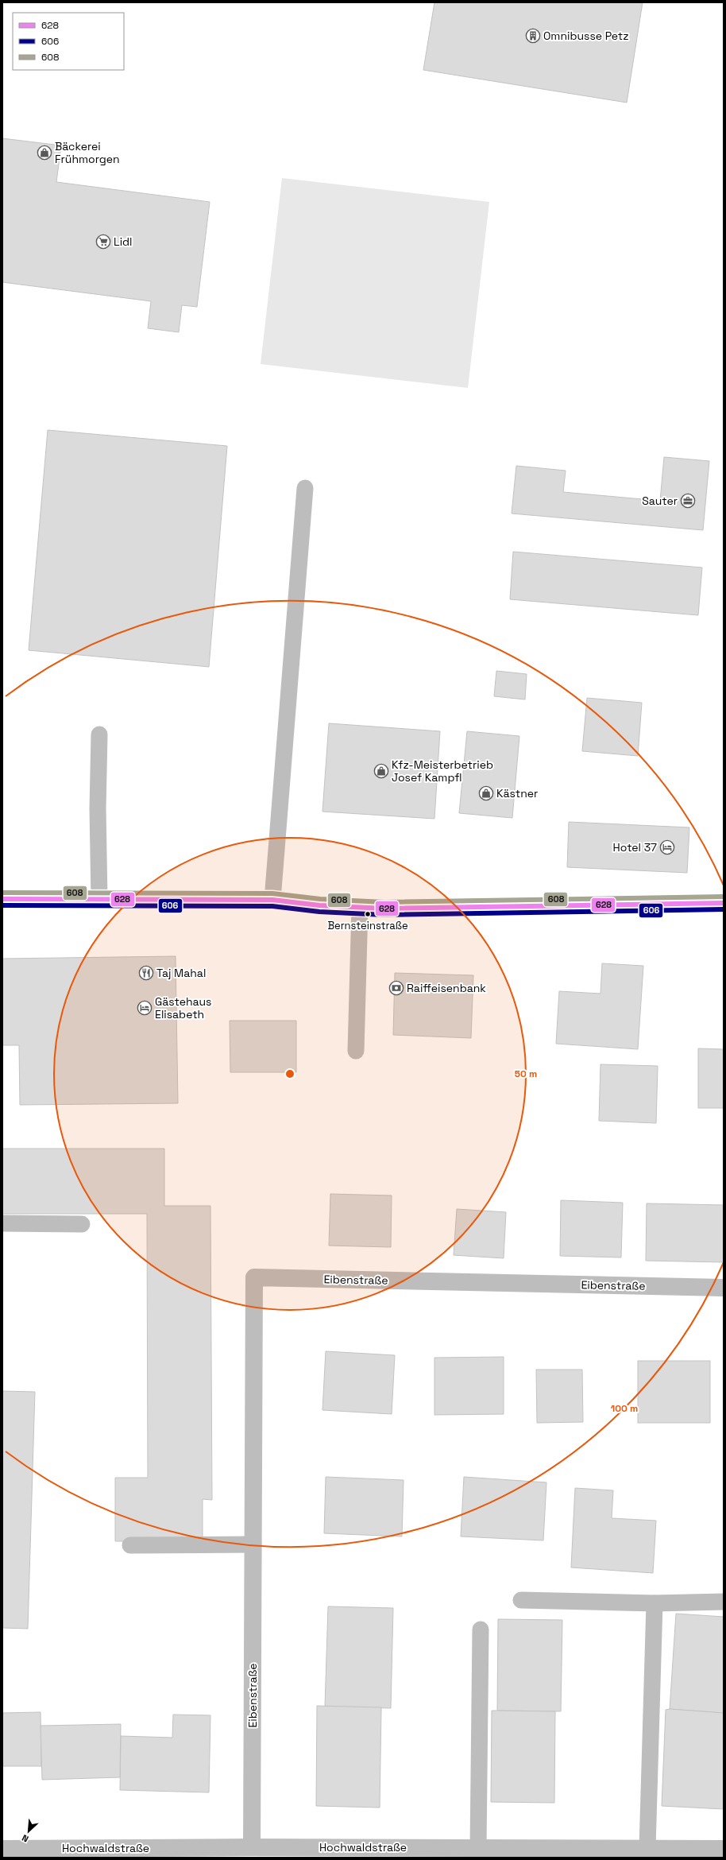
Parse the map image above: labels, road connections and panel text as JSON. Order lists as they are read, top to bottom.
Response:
{
  "streets": {
    "street": ["Eibenstraße", "Hochwaldstraße"]
  },
  "crossings": [
    ["Eibenstraße", "Hochwaldstraße"]
  ],
  "places": {
    "building": ["Omnibusse Petz"],
    "shop": ["Bäckerei Frühmorgen", "Kfz-Meisterbetrieb Josef Kampfl", "Kästner"],
    "supermarket": ["Lidl"],
    "office": ["Sauter"],
    "hotel": ["Hotel 37", "Gästehaus Elisabeth"],
    "other": ["Bernsteinstraße"],
    "restaurant": ["Taj Mahal"],
    "bank": ["Raiffeisenbank"]
  },
  "lines": ["transit line 608", "transit line 628", "transit line 606"],
  "legend": ["628", "606", "608"],
  "north": "bottom left",
  "rings": ["50 m", "100 m"]
}
